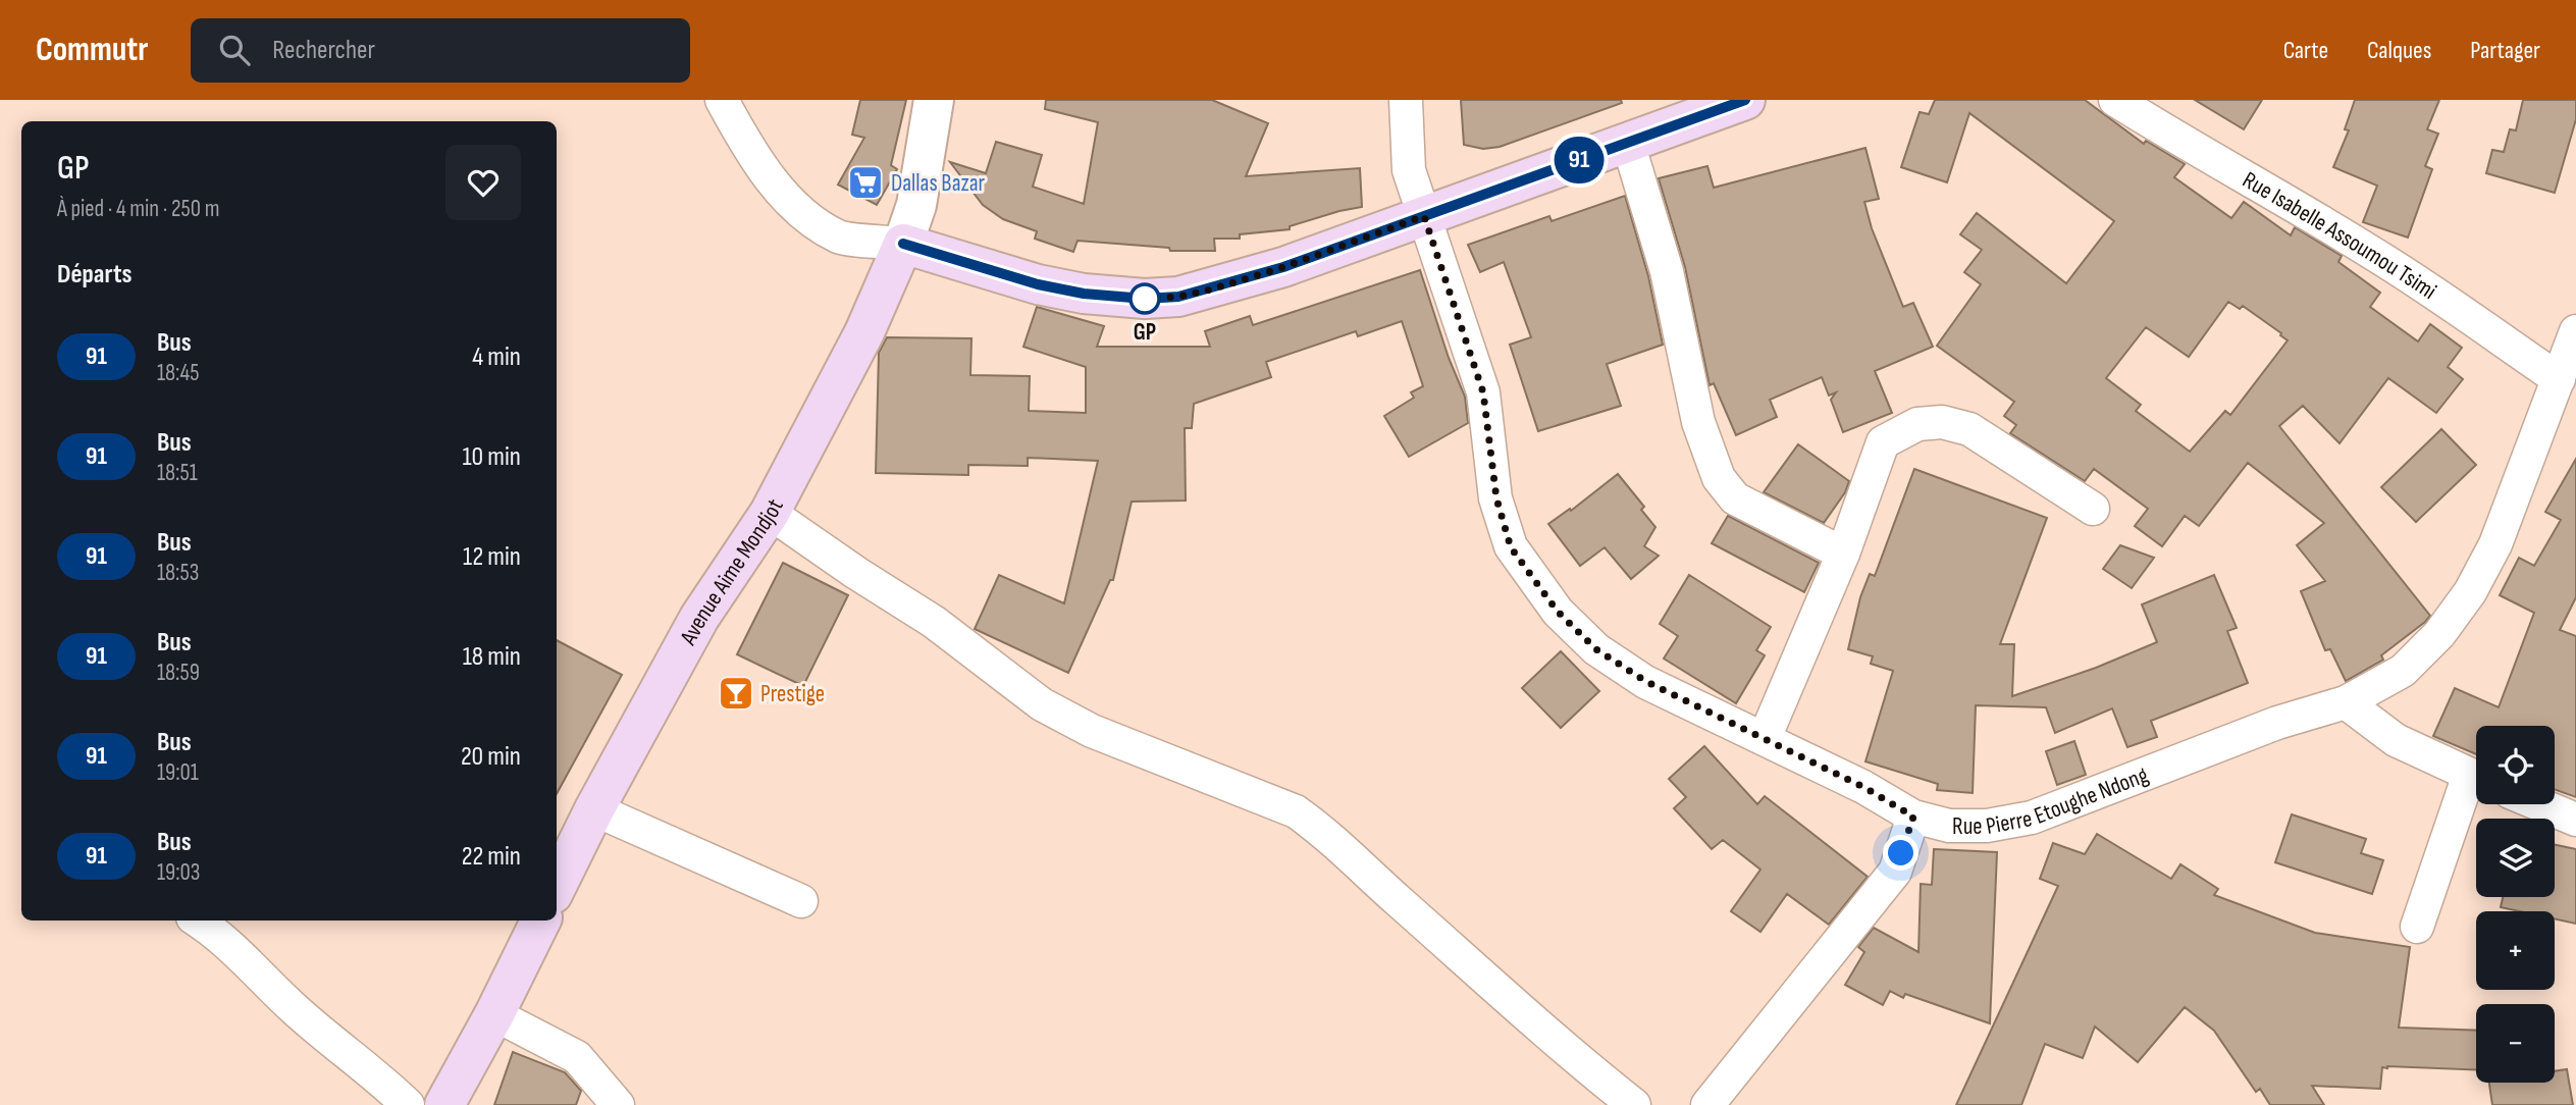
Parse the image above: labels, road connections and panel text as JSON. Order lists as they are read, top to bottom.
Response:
{
  "streets": {
    "main road": ["Avenue Aime Mondjot"],
    "street": ["Rue Isabelle Assoumou Tsimi", "Rue Pierre Etoughe Ndong"]
  },
  "crossings": [
    ["Rue Isabelle Assoumou Tsimi", "Rue Pierre Etoughe Ndong"]
  ],
  "places": {
    "supermarket": ["Dallas Bazar"],
    "other": ["GP"],
    "bar": ["Prestige"]
  },
  "lines": ["bus line 91"],
  "page": {
    "header": "Commutr",
    "search": "Rechercher",
    "nav": ["Carte", "Calques", "Partager"],
    "on_map": "91",
    "heading": [
      ["GP", "À pied · 4 min · 250 m"],
      "Départs"
    ],
    "list": [
      {
        "mark": "91",
        "name": "Bus",
        "note": "18:45",
        "value": "4 min"
      },
      {
        "mark": "91",
        "name": "Bus",
        "note": "18:51",
        "value": "10 min"
      },
      {
        "mark": "91",
        "name": "Bus",
        "note": "18:53",
        "value": "12 min"
      },
      {
        "mark": "91",
        "name": "Bus",
        "note": "18:59",
        "value": "18 min"
      },
      {
        "mark": "91",
        "name": "Bus",
        "note": "19:01",
        "value": "20 min"
      },
      {
        "mark": "91",
        "name": "Bus",
        "note": "19:03",
        "value": "22 min"
      }
    ],
    "map_buttons": ["+", "−"]
  }
}
